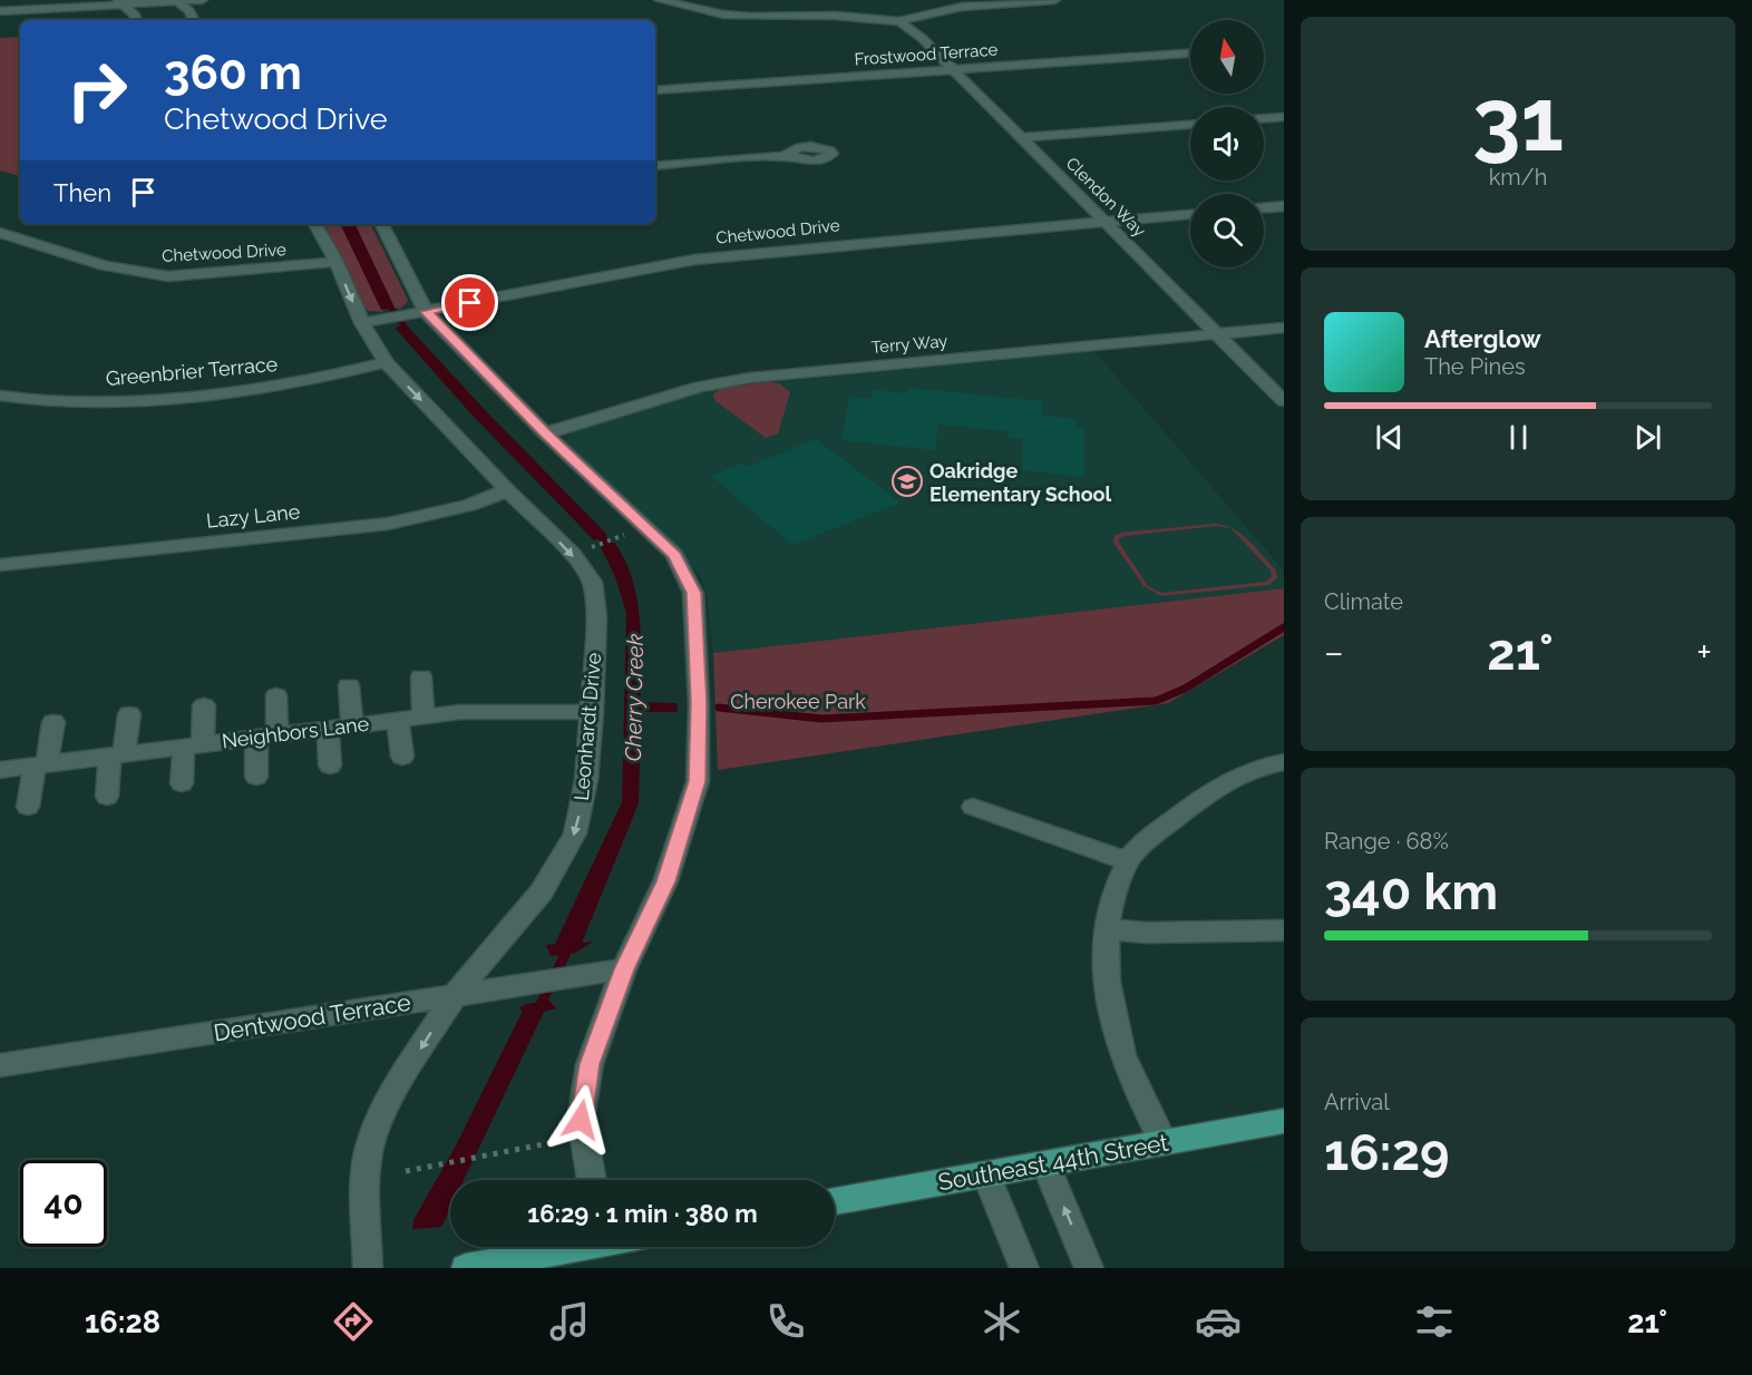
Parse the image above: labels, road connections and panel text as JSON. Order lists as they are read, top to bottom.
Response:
{
  "streets": {
    "main road": ["Southeast 44th Street"],
    "street": [
      "Frostwood Terrace",
      "Clendon Way",
      "Chetwood Drive",
      "Terry Way",
      "Greenbrier Terrace",
      "Lazy Lane",
      "Leonhardt Drive",
      "Neighbors Lane",
      "Dentwood Terrace"
    ]
  },
  "crossings": [
    ["Frostwood Terrace", "Clendon Way"],
    ["Clendon Way", "Chetwood Drive"],
    ["Clendon Way", "Terry Way"],
    ["Chetwood Drive", "Leonhardt Drive"],
    ["Greenbrier Terrace", "Leonhardt Drive"],
    ["Lazy Lane", "Leonhardt Drive"],
    ["Leonhardt Drive", "Neighbors Lane"],
    ["Leonhardt Drive", "Dentwood Terrace"]
  ],
  "water": ["Cherry Creek"],
  "parks": ["Cherokee Park"],
  "places": {
    "school or university": ["Oakridge Elementary School"]
  },
  "north": "top",
  "page": {
    "tile": [
      ["31", "km/h"],
      "Climate",
      ["Range · 68%", "340 km"],
      ["Arrival", "16:29"]
    ],
    "turn": ["360 m", "Chetwood Drive"],
    "then": "Then",
    "song": ["Afterglow", "The Pines"],
    "heat": ["−", "21°", "+"],
    "limit": "40",
    "trip": "16:29 · 1 min · 380 m",
    "tabs": ["16:28", "21°"]
  }
}
